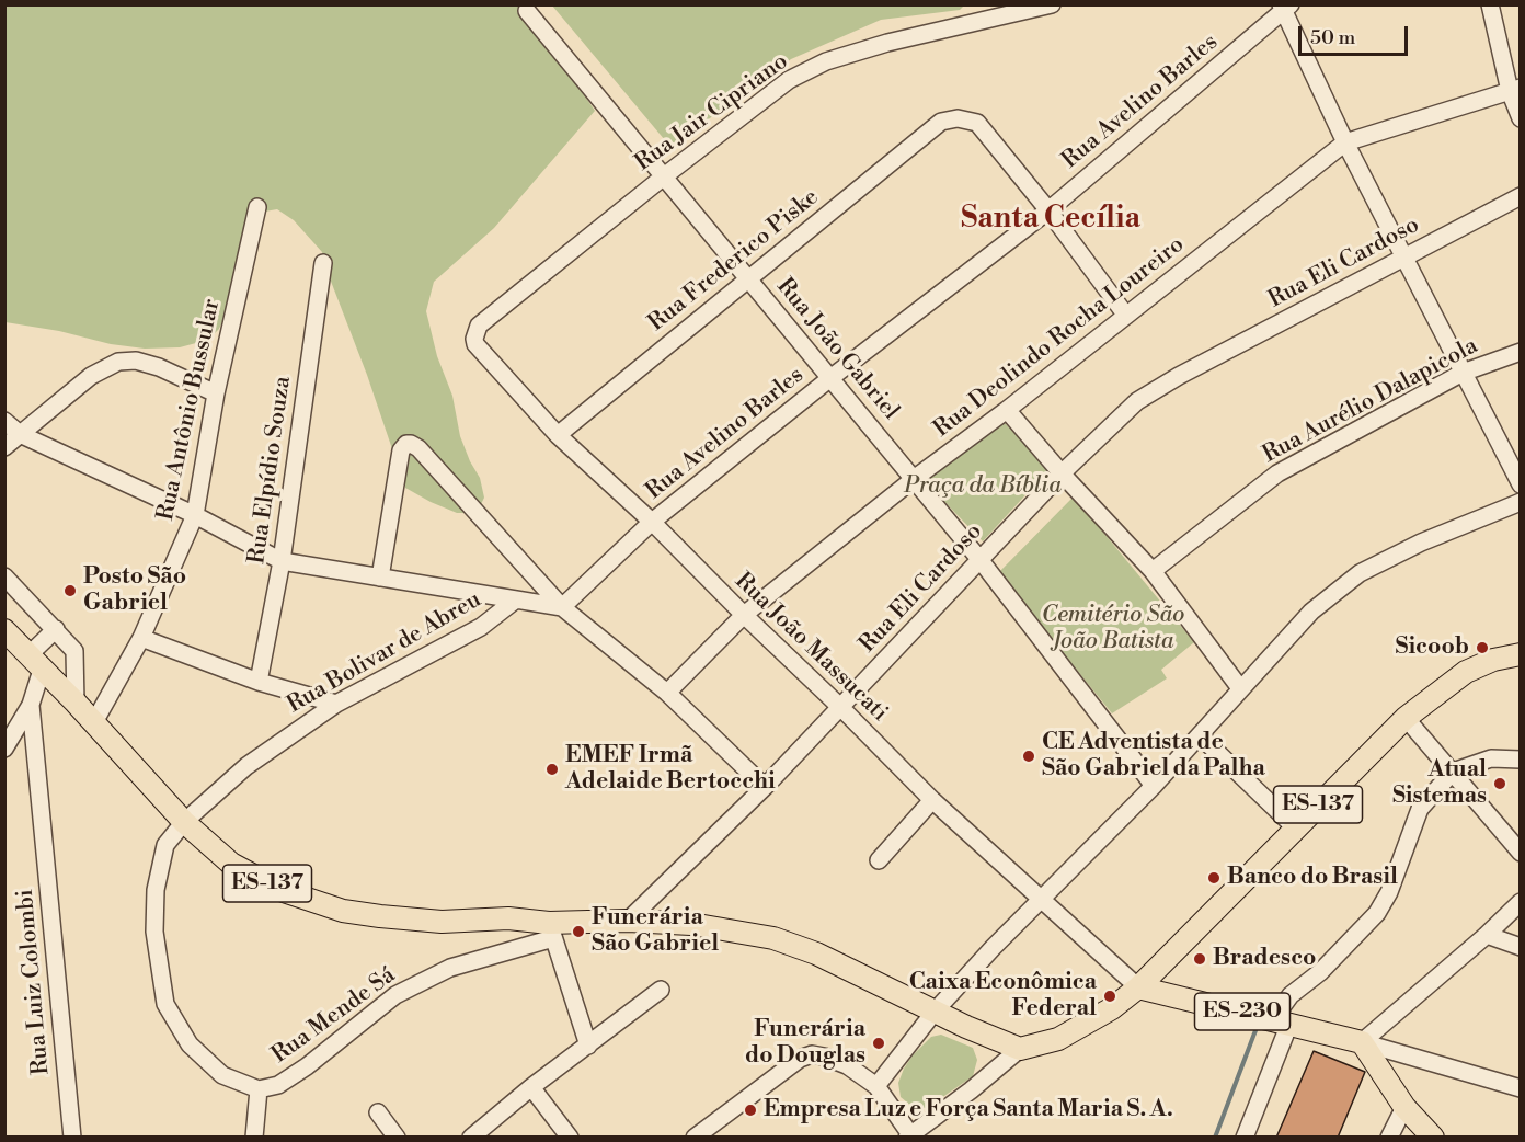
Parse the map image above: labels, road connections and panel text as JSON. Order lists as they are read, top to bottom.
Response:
{
  "streets": {
    "main road": ["ES-137", "ES-230"],
    "street": [
      "Rua Avelino Barles",
      "Rua Jair Cipriano",
      "Rua Frederico Piske",
      "Rua Eli Cardoso",
      "Rua Deolindo Rocha Loureiro",
      "Rua João Gabriel",
      "Rua Aurélio Dalapicola",
      "Rua Antônio Bussular",
      "Rua Elpídio Souza",
      "Rua João Massucati",
      "Rua Bolivar de Abreu",
      "Rua Luiz Colombi",
      "Rua Mende Sá"
    ]
  },
  "crossings": [
    ["Rua Avelino Barles", "Rua Frederico Piske"],
    ["Rua Avelino Barles", "Rua João Gabriel"],
    ["Rua Avelino Barles", "Rua João Massucati"],
    ["Rua Avelino Barles", "Rua Bolivar de Abreu"],
    ["Rua Jair Cipriano", "Rua João Gabriel"],
    ["Rua Jair Cipriano", "Rua João Massucati"],
    ["Rua Frederico Piske", "Rua João Gabriel"],
    ["Rua Frederico Piske", "Rua João Massucati"],
    ["Rua Eli Cardoso", "Rua João Gabriel"],
    ["Rua Eli Cardoso", "Rua João Massucati"],
    ["Rua Eli Cardoso", "Rua Bolivar de Abreu"],
    ["Rua Eli Cardoso", "ES-137"],
    ["Rua Deolindo Rocha Loureiro", "Rua João Gabriel"],
    ["Rua Deolindo Rocha Loureiro", "Rua João Massucati"],
    ["Rua Deolindo Rocha Loureiro", "Rua Bolivar de Abreu"],
    ["Rua Antônio Bussular", "ES-137"],
    ["Rua João Massucati", "ES-137"],
    ["Rua João Massucati", "ES-230"],
    ["Rua Bolivar de Abreu", "ES-137"],
    ["Rua Bolivar de Abreu", "Rua Mende Sá"],
    ["ES-137", "Rua Luiz Colombi"],
    ["ES-137", "ES-230"],
    ["ES-137", "Rua Mende Sá"]
  ],
  "districts": ["Santa Cecília"],
  "parks": ["Praça da Bíblia", "Cemitério São João Batista"],
  "places": [
    "Posto São Gabriel",
    "Sicoob",
    "CE Adventista de São Gabriel da Palha",
    "EMEF Irmã Adelaide Bertocchi",
    "Atual Sistemas",
    "Banco do Brasil",
    "Funerária São Gabriel",
    "Bradesco",
    "Caixa Econômica Federal",
    "Funerária do Douglas",
    "Empresa Luz e Força Santa Maria S. A."
  ],
  "scale_bar": "50 m"
}
